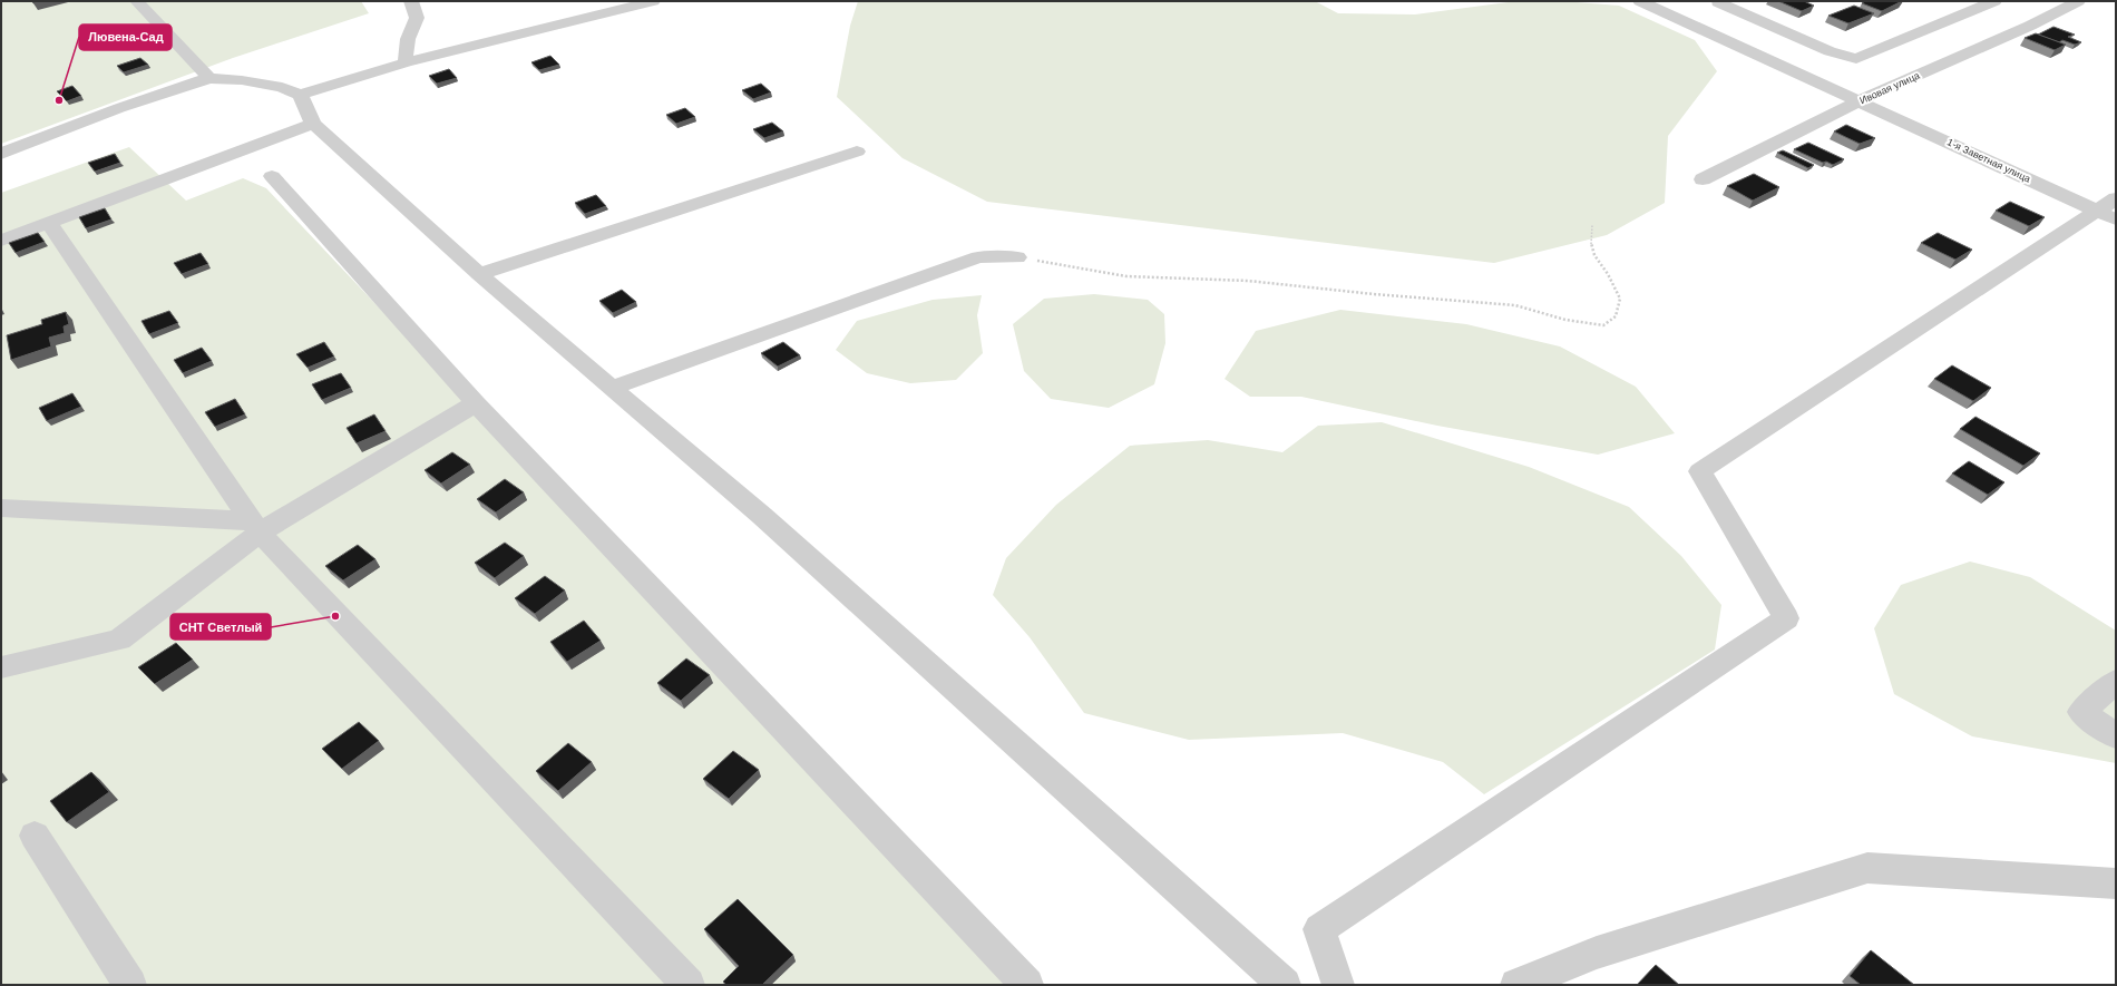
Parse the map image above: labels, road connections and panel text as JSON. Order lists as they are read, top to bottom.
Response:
{
  "streets": {
    "street": ["Ивовая улица", "1-я Заветная улица"]
  },
  "crossings": [
    ["Ивовая улица", "1-я Заветная улица"]
  ],
  "places": ["Лювена-Сад", "СНТ Светлый"]
}
